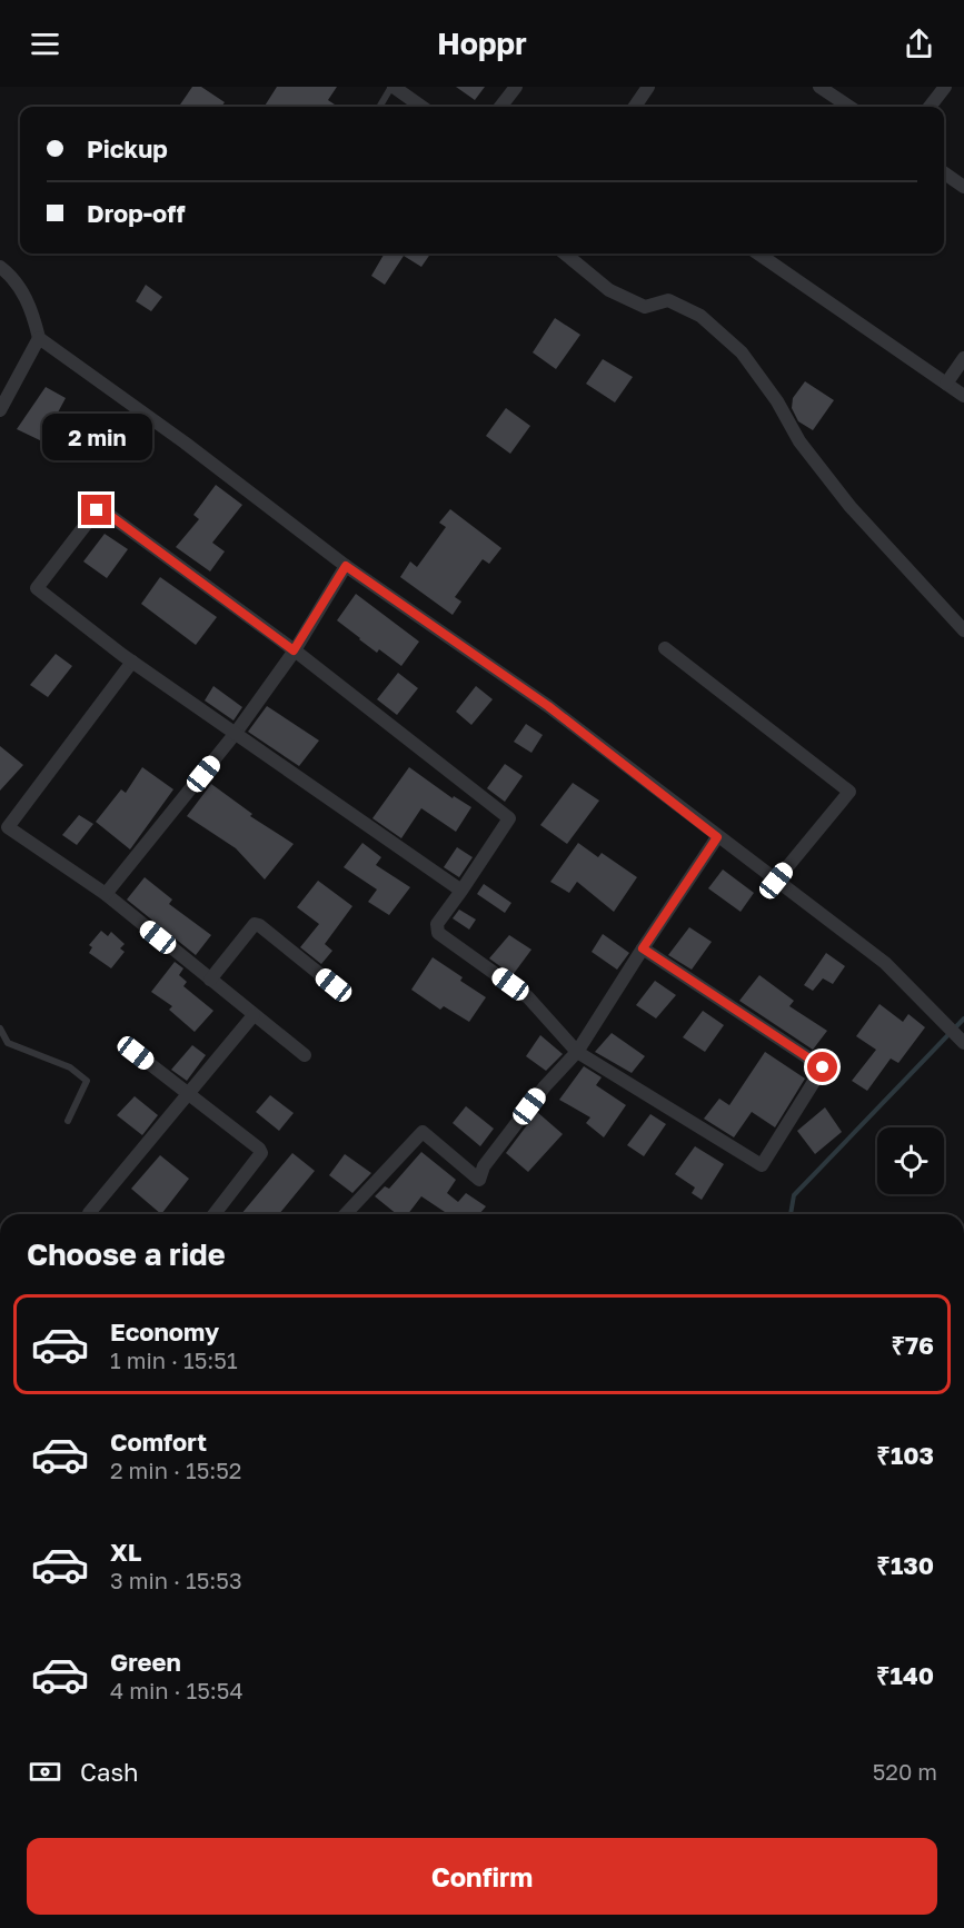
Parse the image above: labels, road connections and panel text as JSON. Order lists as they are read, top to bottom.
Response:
{
  "page": {
    "header": "Hoppr",
    "banner": ["Pickup", "Drop-off"],
    "bubble": "2 min",
    "heading": "Choose a ride",
    "list": [
      {
        "name": "Economy",
        "note": "1 min · 15:51",
        "value": "₹76"
      },
      {
        "name": "Comfort",
        "note": "2 min · 15:52",
        "value": "₹103"
      },
      {
        "name": "XL",
        "note": "3 min · 15:53",
        "value": "₹130"
      },
      {
        "name": "Green",
        "note": "4 min · 15:54",
        "value": "₹140"
      }
    ],
    "pay": ["Cash", "520 m"],
    "buttons": "Confirm"
  }
}
